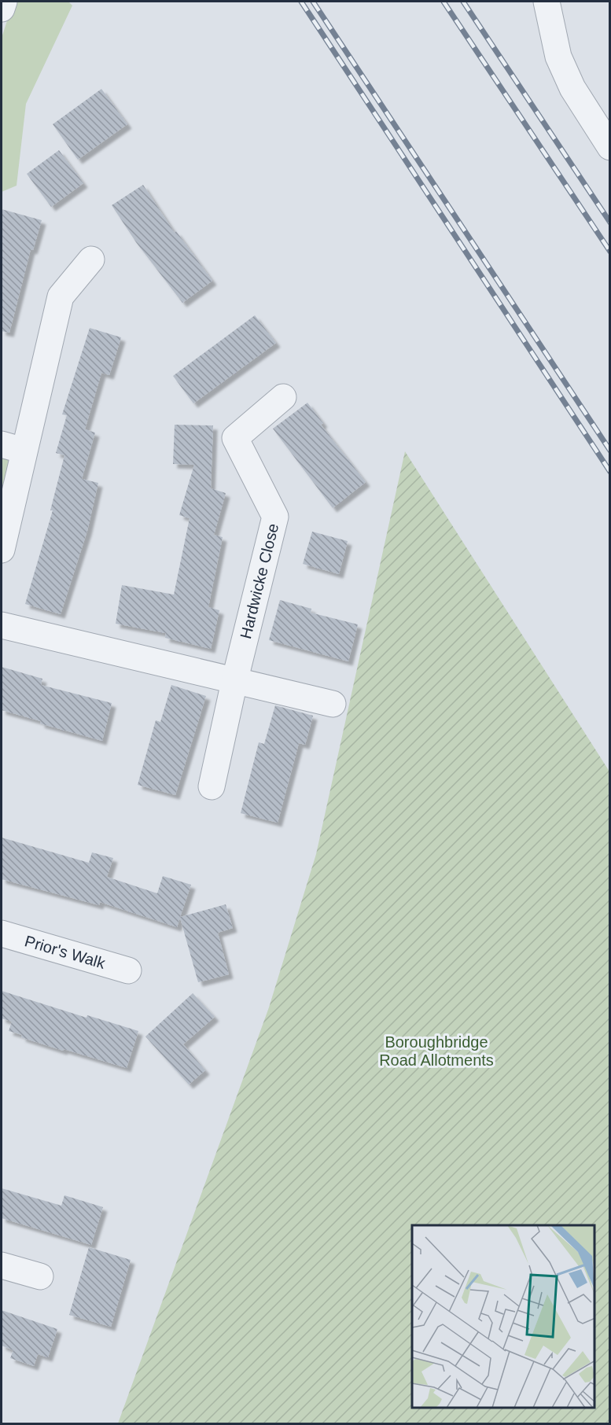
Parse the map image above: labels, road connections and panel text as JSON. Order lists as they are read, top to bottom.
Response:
{
  "streets": {
    "street": ["Hardwicke Close", "Prior's Walk"]
  },
  "parks": ["Boroughbridge Road Allotments"]
}
